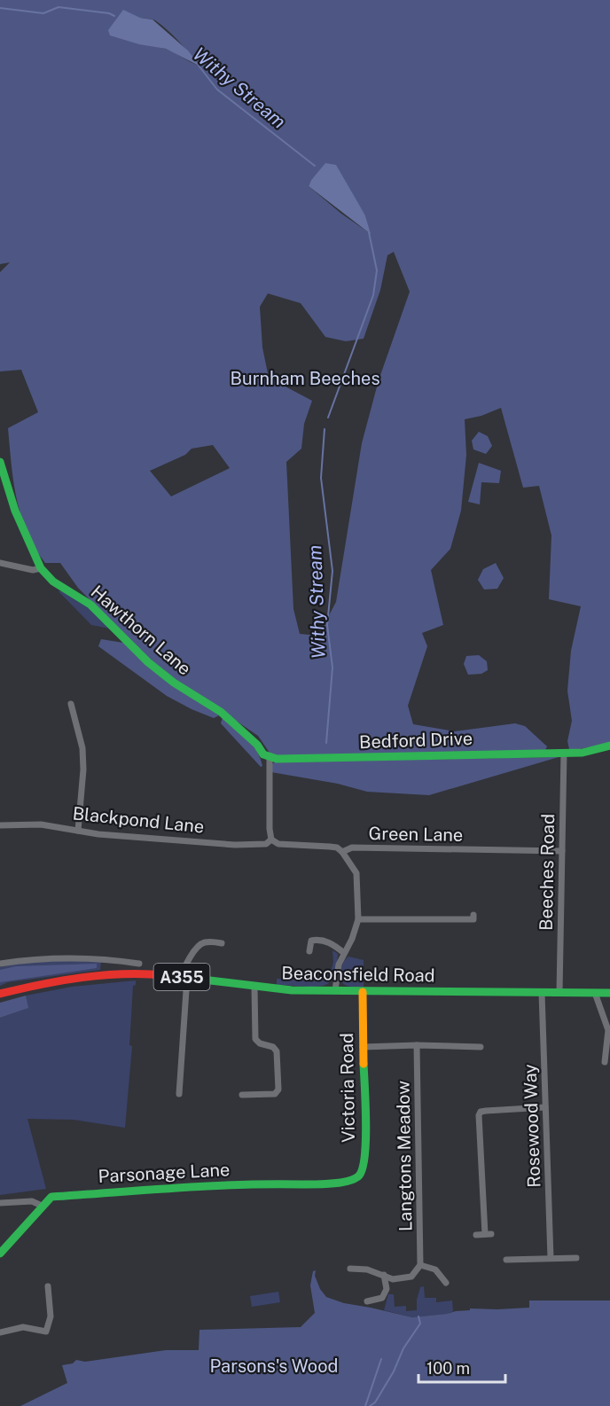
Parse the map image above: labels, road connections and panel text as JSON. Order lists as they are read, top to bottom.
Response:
{
  "streets": {
    "street": [
      "Hawthorn Lane",
      "Bedford Drive",
      "Blackpond Lane",
      "Green Lane",
      "Beeches Road",
      "Beaconsfield Road",
      "A355",
      "Victoria Road",
      "Rosewood Way",
      "Langtons Meadow",
      "Parsonage Lane"
    ]
  },
  "crossings": [
    ["Hawthorn Lane", "Bedford Drive"],
    ["Bedford Drive", "Beeches Road"],
    ["Blackpond Lane", "Green Lane"],
    ["Green Lane", "Beeches Road"],
    ["Beeches Road", "Beaconsfield Road"],
    ["Beaconsfield Road", "Victoria Road"],
    ["Beaconsfield Road", "Rosewood Way"],
    ["Victoria Road", "Parsonage Lane"]
  ],
  "water": ["Withy Stream"],
  "parks": ["Burnham Beeches", "Parsons's Wood"],
  "scale_bar": "100 m"
}
